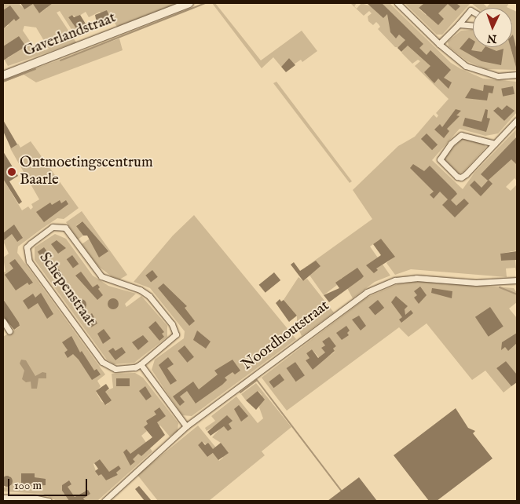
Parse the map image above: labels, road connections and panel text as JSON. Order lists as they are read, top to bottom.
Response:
{
  "streets": {
    "main road": ["Gaverlandstraat"],
    "street": ["Schepenstraat", "Noordhoutstraat"]
  },
  "places": ["Ontmoetingscentrum Baarle"],
  "scale_bar": "100 m",
  "north": "bottom"
}
